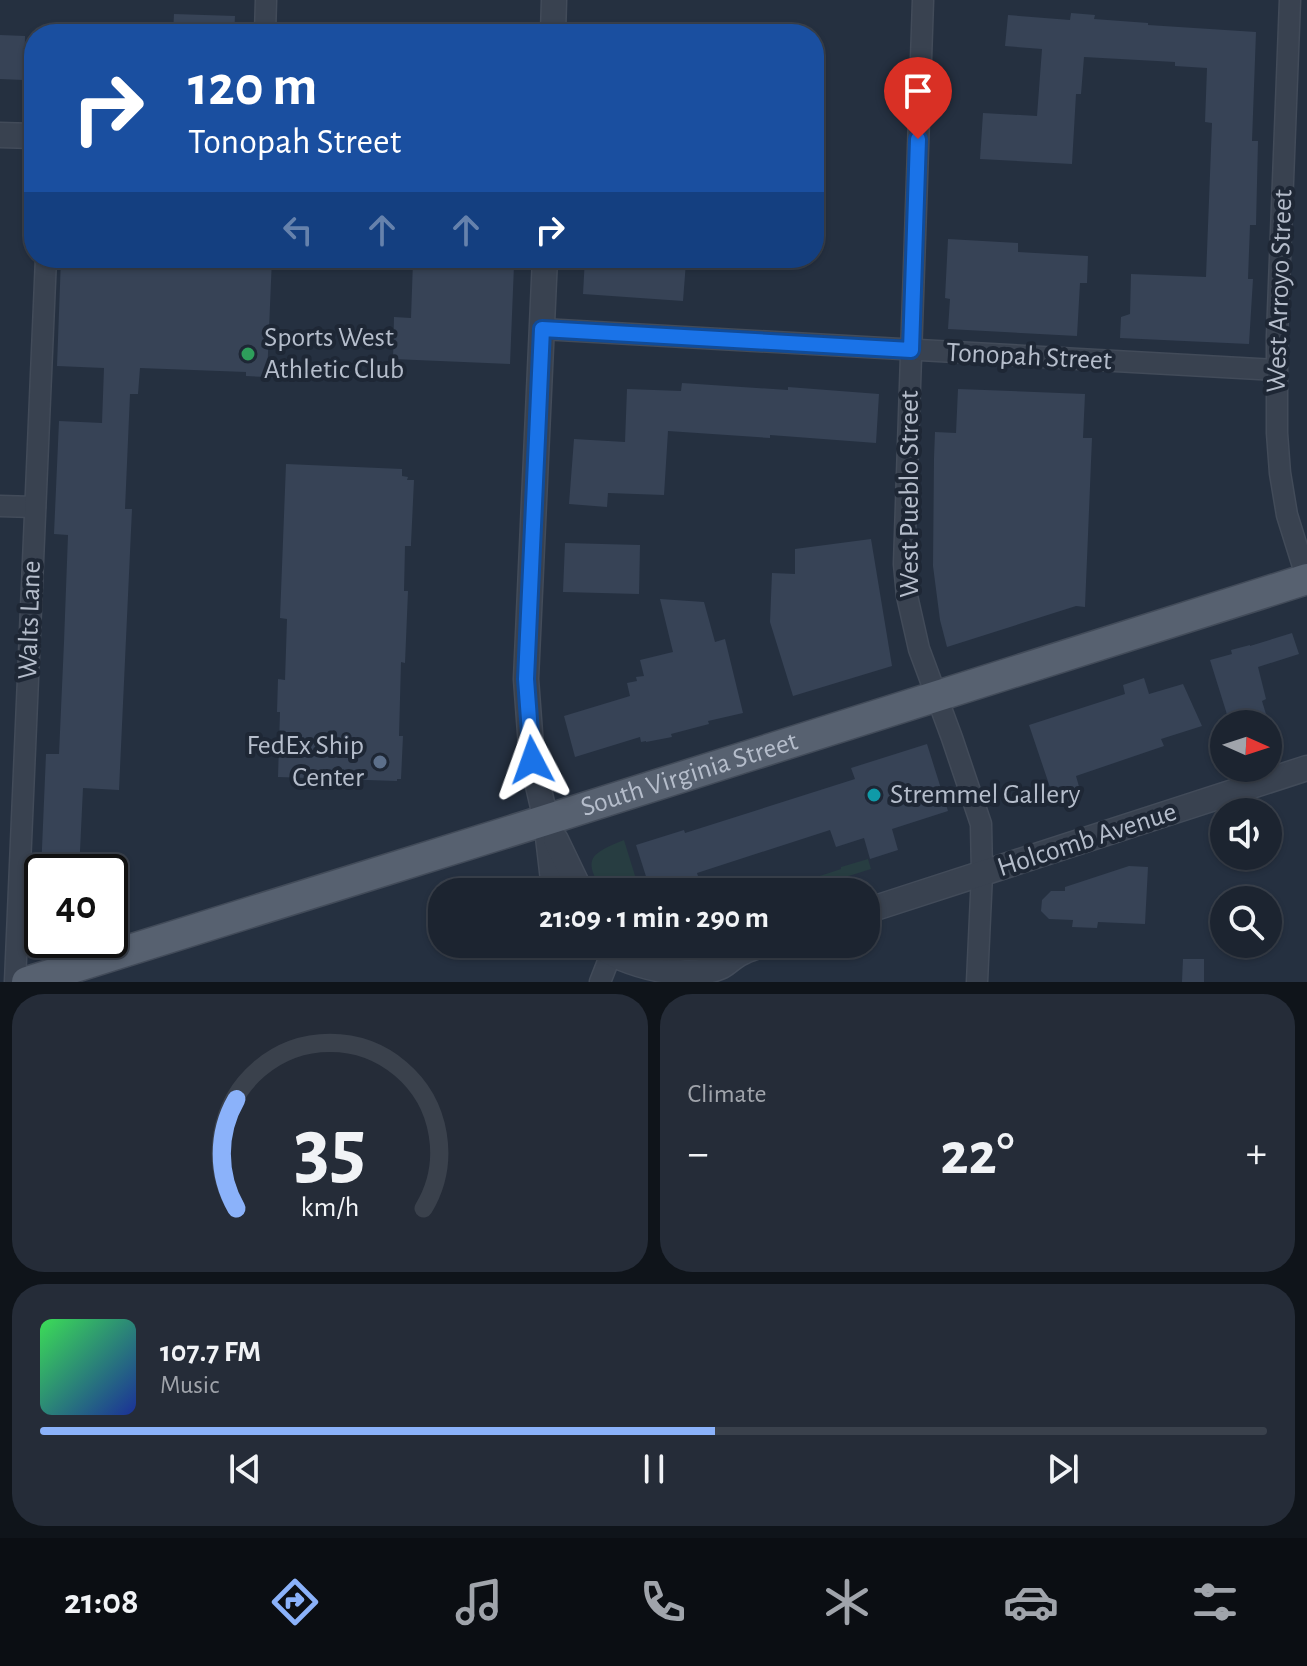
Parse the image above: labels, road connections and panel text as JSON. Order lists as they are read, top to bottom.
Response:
{
  "streets": {
    "main road": ["South Virginia Street"],
    "street": [
      "West Arroyo Street",
      "Tonopah Street",
      "West Pueblo Street",
      "Walts Lane",
      "Holcomb Avenue"
    ]
  },
  "crossings": [
    ["West Arroyo Street", "Tonopah Street"],
    ["West Arroyo Street", "South Virginia Street"],
    ["Tonopah Street", "West Pueblo Street"],
    ["West Pueblo Street", "South Virginia Street"],
    ["West Pueblo Street", "Holcomb Avenue"]
  ],
  "places": ["Sports West Athletic Club", "FedEx Ship Center", "Stremmel Gallery"],
  "north": "right",
  "page": {
    "turn": ["120 m", "Tonopah Street"],
    "limit": "40",
    "trip": "21:09 · 1 min · 290 m",
    "tile": "Climate",
    "heat": ["−", "22°", "+"],
    "song": ["107.7 FM", "Music"],
    "tabs": "21:08",
    "gauge": ["35", "km/h"]
  }
}
